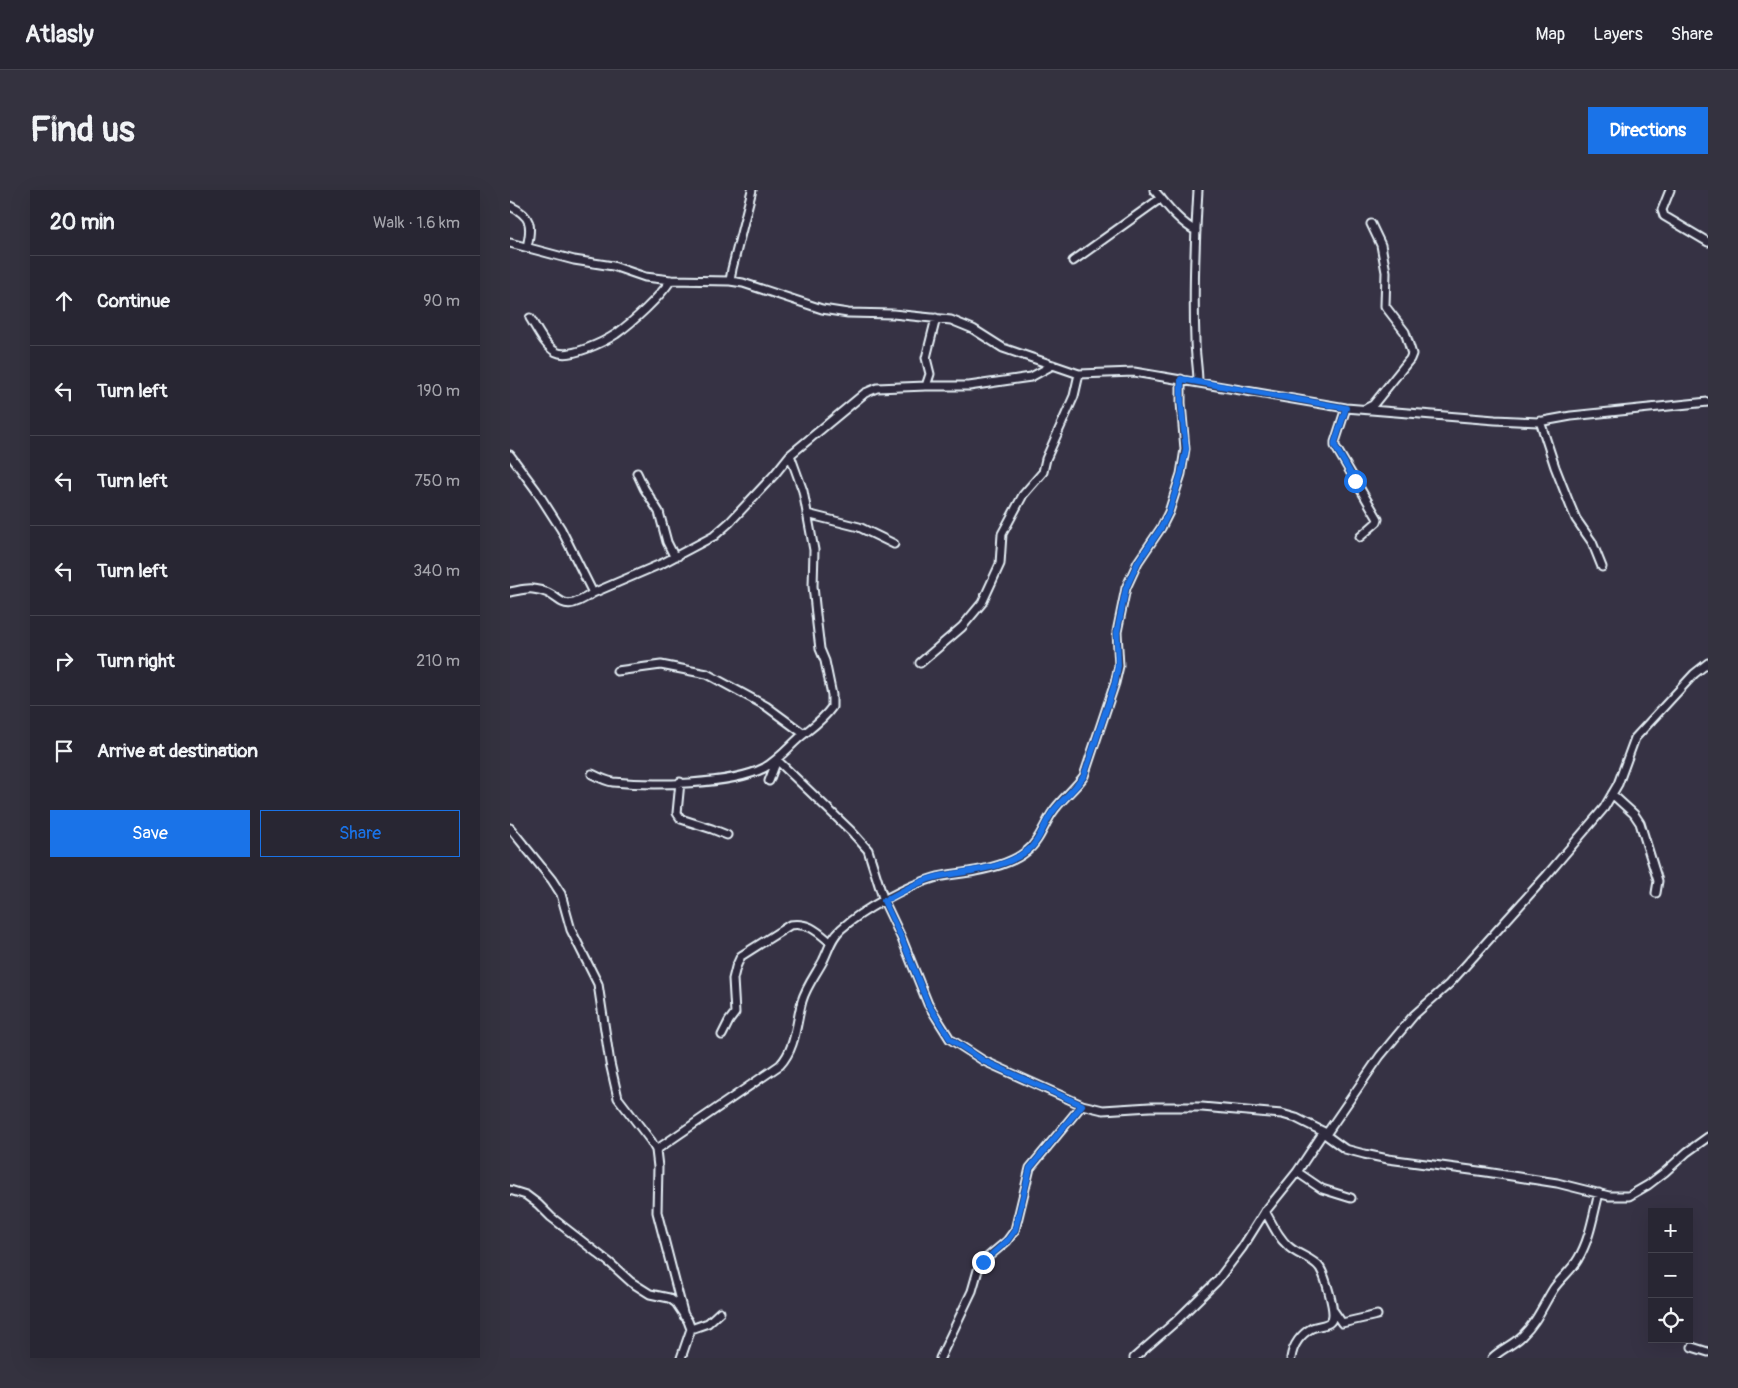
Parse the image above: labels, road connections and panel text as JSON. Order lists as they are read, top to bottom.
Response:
{
  "page": {
    "header": "Atlasly",
    "nav": ["Map", "Layers", "Share"],
    "buttons": [
      "Directions",
      ["Save", "Share"]
    ],
    "title": "Find us",
    "heading": ["20 min", "Walk · 1.6 km"],
    "list": [
      ["Continue", "90 m"],
      ["Turn left", "190 m"],
      ["Turn left", "750 m"],
      ["Turn left", "340 m"],
      ["Turn right", "210 m"],
      "Arrive at destination"
    ],
    "map_buttons": ["+", "−"]
  }
}
